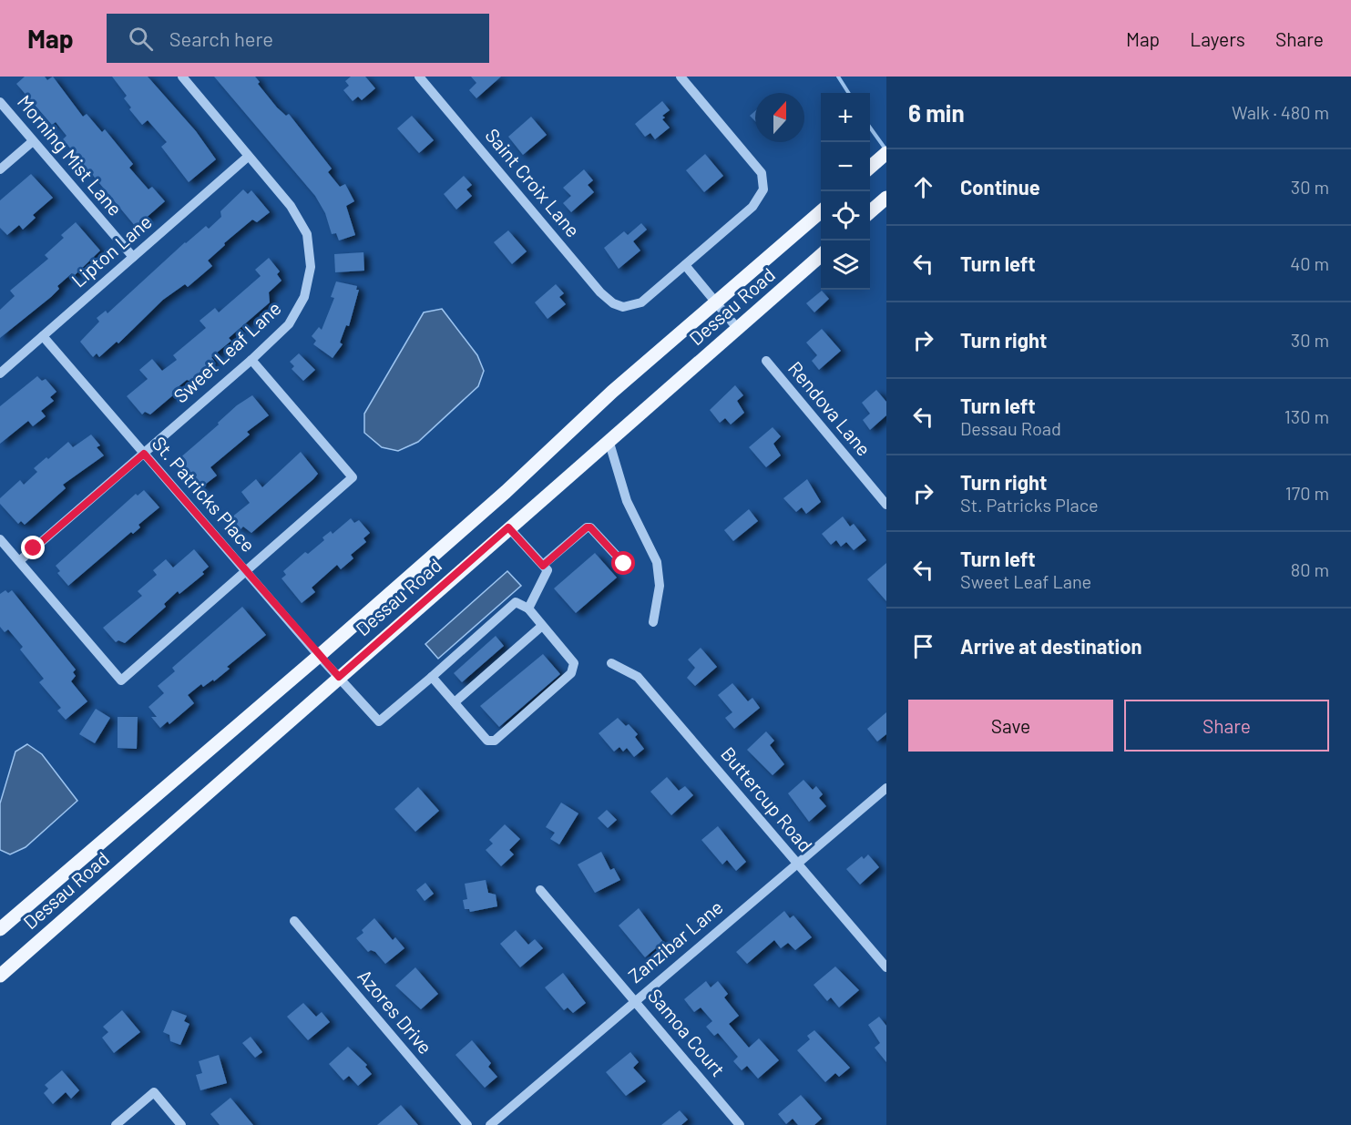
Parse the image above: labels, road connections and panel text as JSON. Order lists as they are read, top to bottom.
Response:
{
  "streets": {
    "main road": ["Dessau Road"],
    "street": [
      "Morning Mist Lane",
      "Saint Croix Lane",
      "Lipton Lane",
      "Sweet Leaf Lane",
      "Rendova Lane",
      "St. Patricks Place",
      "Buttercup Road",
      "Zanzibar Lane",
      "Azores Drive",
      "Samoa Court"
    ]
  },
  "crossings": [
    ["Morning Mist Lane", "Lipton Lane"],
    ["Lipton Lane", "Sweet Leaf Lane"],
    ["Lipton Lane", "St. Patricks Place"],
    ["Dessau Road", "St. Patricks Place"],
    ["Sweet Leaf Lane", "St. Patricks Place"],
    ["Buttercup Road", "Zanzibar Lane"],
    ["Zanzibar Lane", "Samoa Court"]
  ],
  "north": "top",
  "page": {
    "header": "Map",
    "search": "Search here",
    "nav": ["Map", "Layers", "Share"],
    "heading": ["6 min", "Walk · 480 m"],
    "map_buttons": ["+", "−"],
    "list": [
      ["Continue", "30 m"],
      ["Turn left", "40 m"],
      ["Turn right", "30 m"],
      ["Turn left", "Dessau Road", "130 m"],
      ["Turn right", "St. Patricks Place", "170 m"],
      ["Turn left", "Sweet Leaf Lane", "80 m"],
      "Arrive at destination"
    ],
    "buttons": ["Save", "Share"]
  }
}
